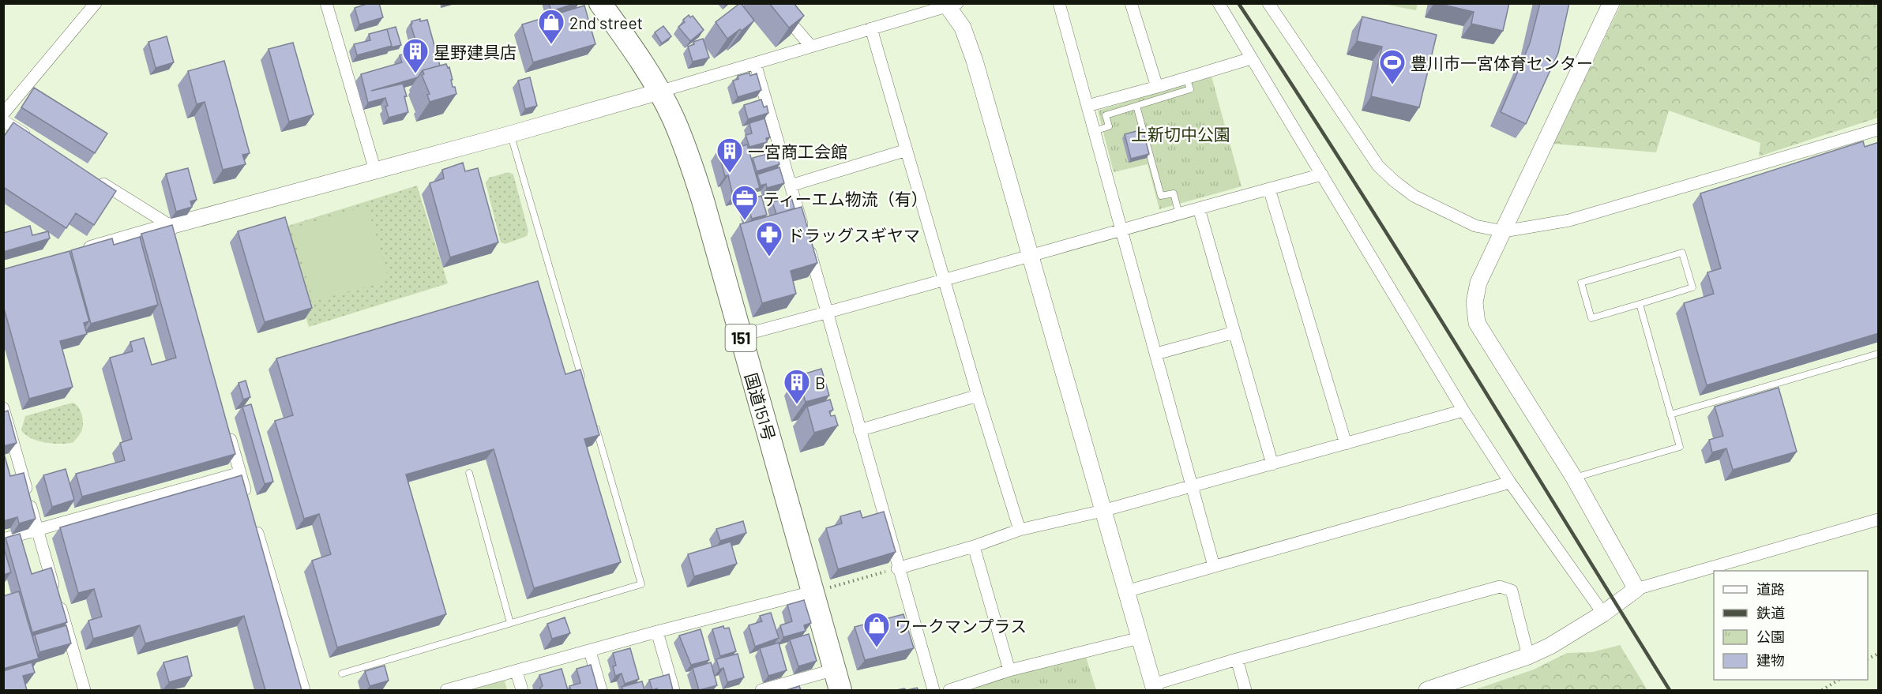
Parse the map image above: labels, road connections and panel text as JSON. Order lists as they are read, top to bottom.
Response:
{
  "streets": {
    "highway": ["151", "国道151号"]
  },
  "parks": ["上新切中公園"],
  "places": {
    "shop": ["2nd street", "ワークマンプラス"],
    "building": ["星野建具店", "一宮商工会館", "B"],
    "sports": ["豊川市一宮体育センター"],
    "office": ["ティーエム物流（有）"],
    "pharmacy": ["ドラッグスギヤマ"]
  },
  "legend": [
    "道路",
    "鉄道",
    "公園",
    "建物"
  ]
}
